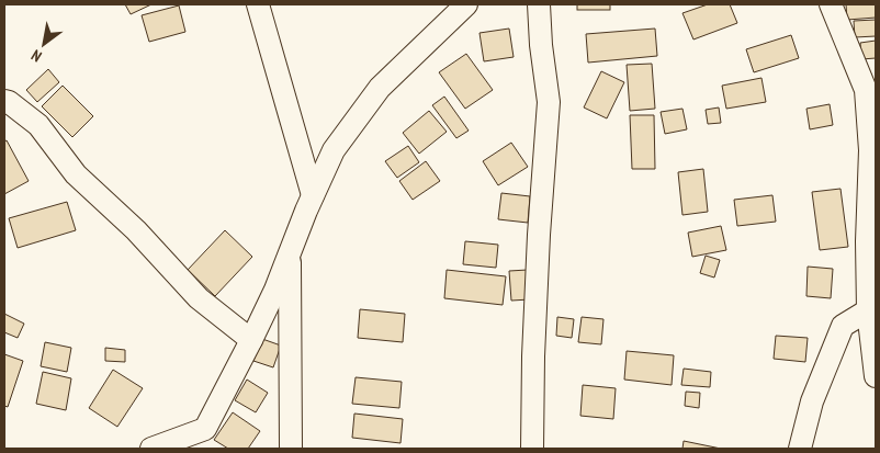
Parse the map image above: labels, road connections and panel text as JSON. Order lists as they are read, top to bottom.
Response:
{
  "north": "bottom left"
}
